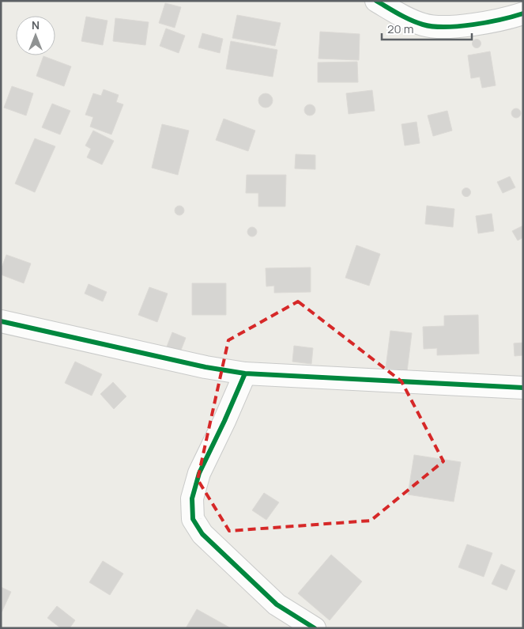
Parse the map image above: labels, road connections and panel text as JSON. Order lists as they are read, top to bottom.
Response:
{
  "scale_bar": "20 m",
  "north": "top"
}
